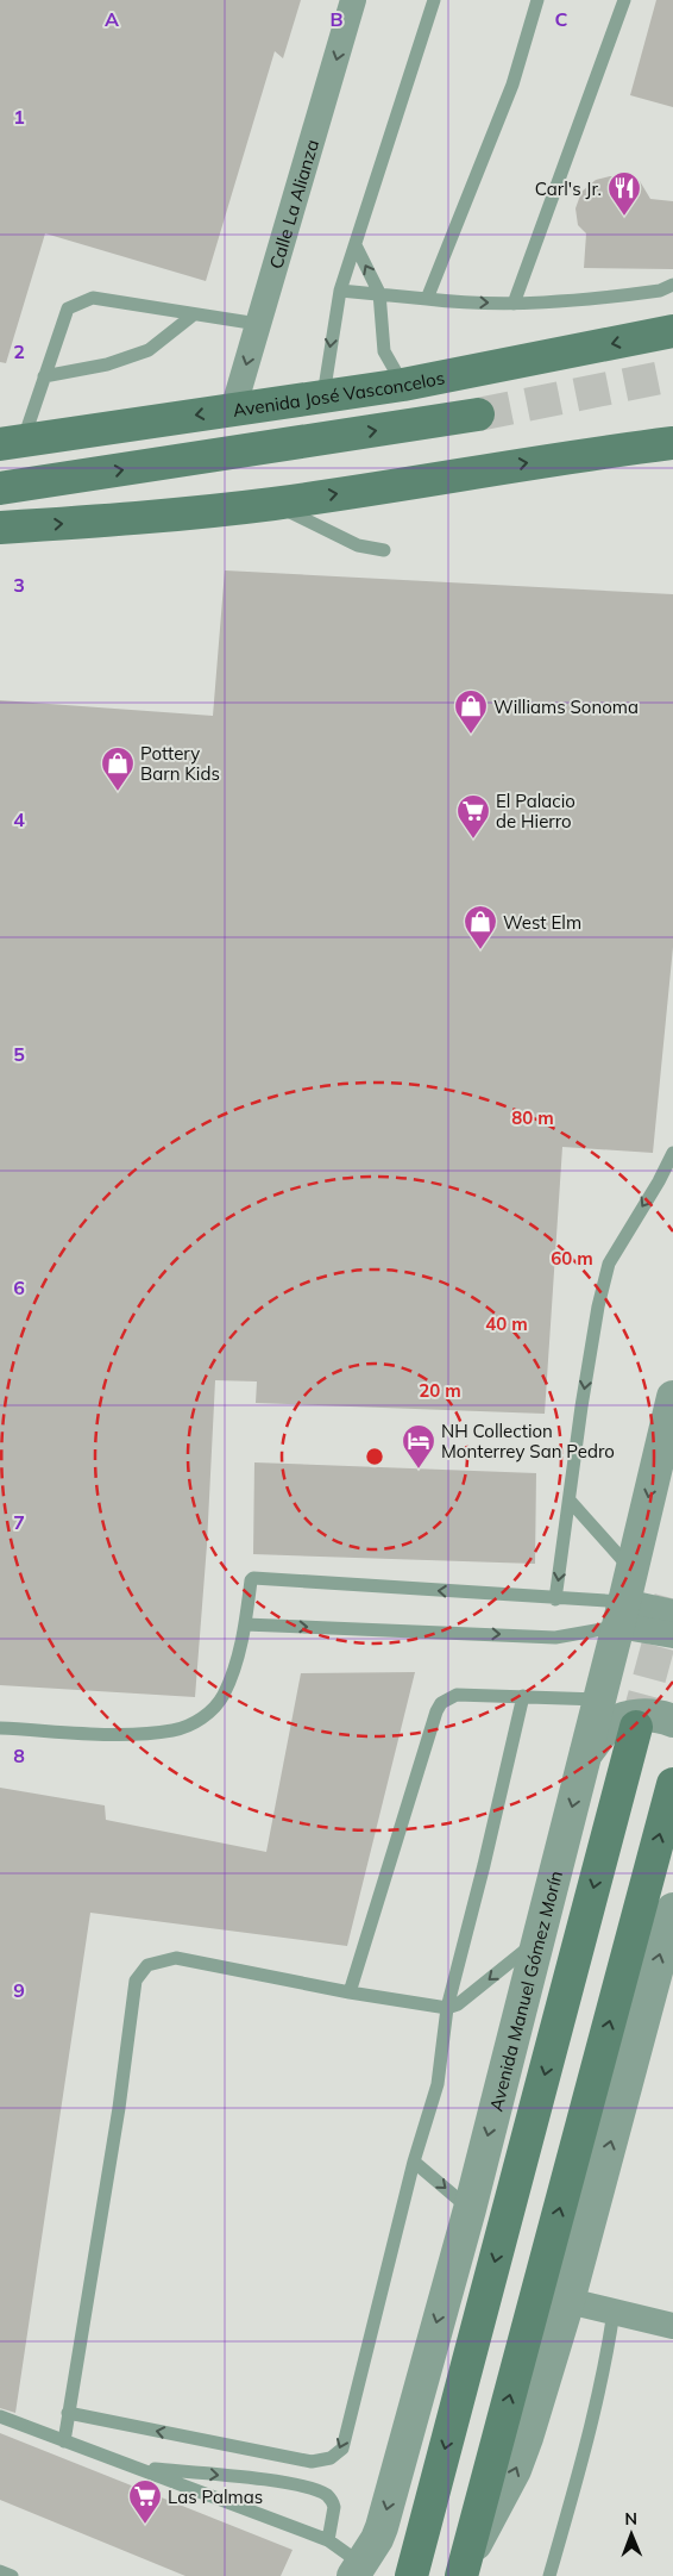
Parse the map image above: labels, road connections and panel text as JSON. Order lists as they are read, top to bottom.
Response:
{
  "streets": {
    "main road": ["Avenida José Vasconcelos"],
    "street": ["Calle La Alianza", "Avenida Manuel Gómez Morín"]
  },
  "crossings": [
    ["Calle La Alianza", "Avenida José Vasconcelos"]
  ],
  "one_way": ["Calle La Alianza"],
  "places": {
    "restaurant": ["Carl's Jr."],
    "shop": ["Williams Sonoma", "Pottery Barn Kids", "West Elm"],
    "supermarket": ["El Palacio de Hierro", "Las Palmas"],
    "hotel": ["NH Collection Monterrey San Pedro"]
  },
  "north": "top",
  "grid": {
    "columns": ["A", "B", "C"],
    "rows": [
      "1",
      "2",
      "3",
      "4",
      "5",
      "6",
      "7",
      "8",
      "9"
    ]
  },
  "rings": [
    "80 m",
    "60 m",
    "40 m",
    "20 m"
  ]
}
